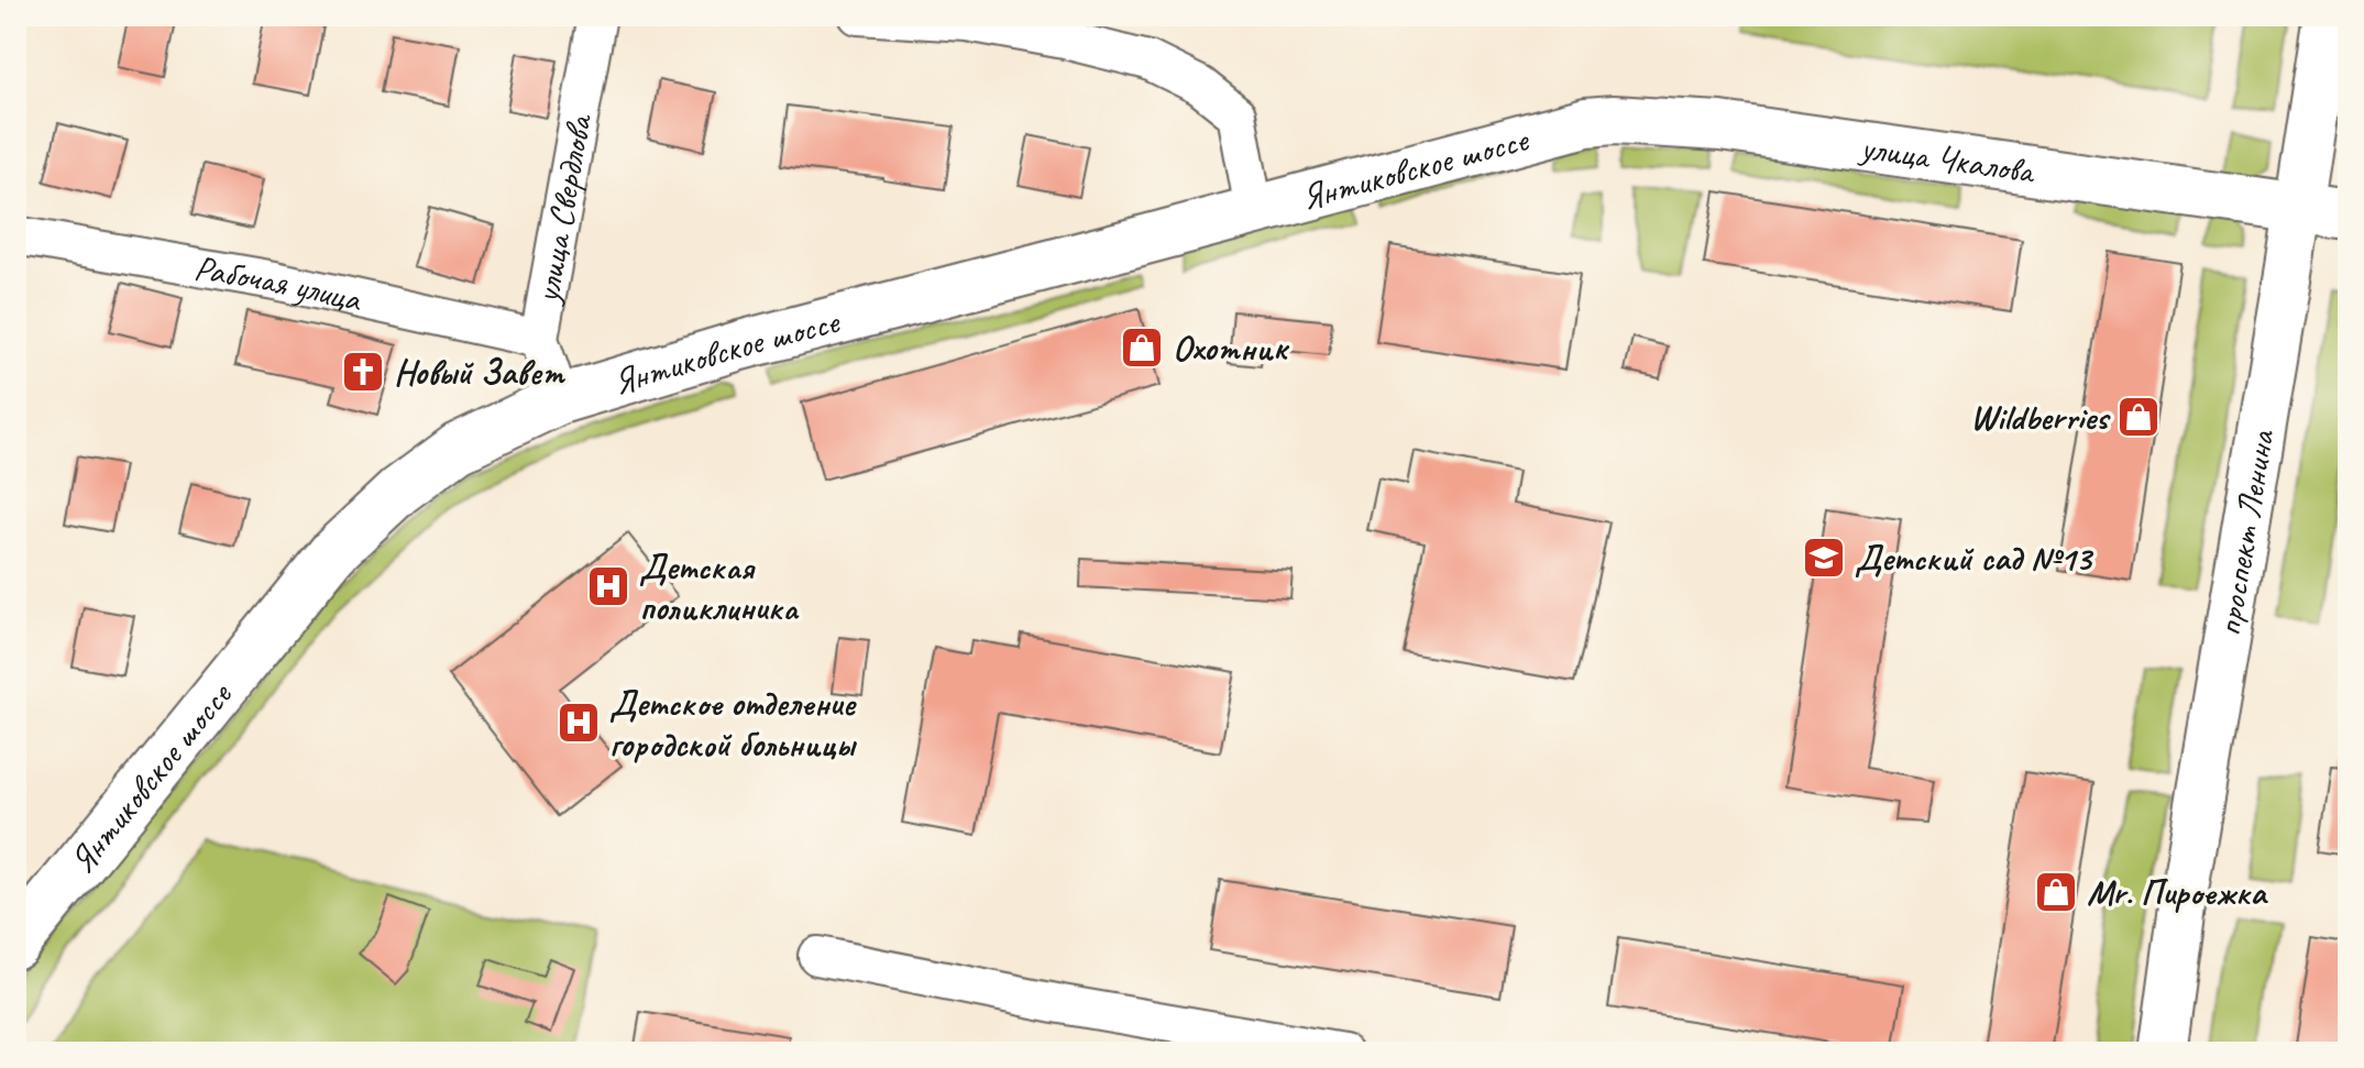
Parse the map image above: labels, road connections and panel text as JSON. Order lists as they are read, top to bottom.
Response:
{
  "streets": {
    "main road": ["улица Чкалова", "Янтиковское шоссе"],
    "street": ["улица Свердлова", "Рабочая улица", "проспект Ленина"]
  },
  "crossings": [
    ["улица Чкалова", "Янтиковское шоссе"],
    ["улица Чкалова", "проспект Ленина"],
    ["Янтиковское шоссе", "улица Свердлова"],
    ["улица Свердлова", "Рабочая улица"]
  ],
  "places": {
    "shop": ["Охотник", "Wildberries", "Mr. Пироежка"],
    "church": ["Новый Завет"],
    "school or university": ["Детский сад №13"],
    "hospital": ["Детская поликлиника", "Детское отделение городской больницы"]
  }
}
